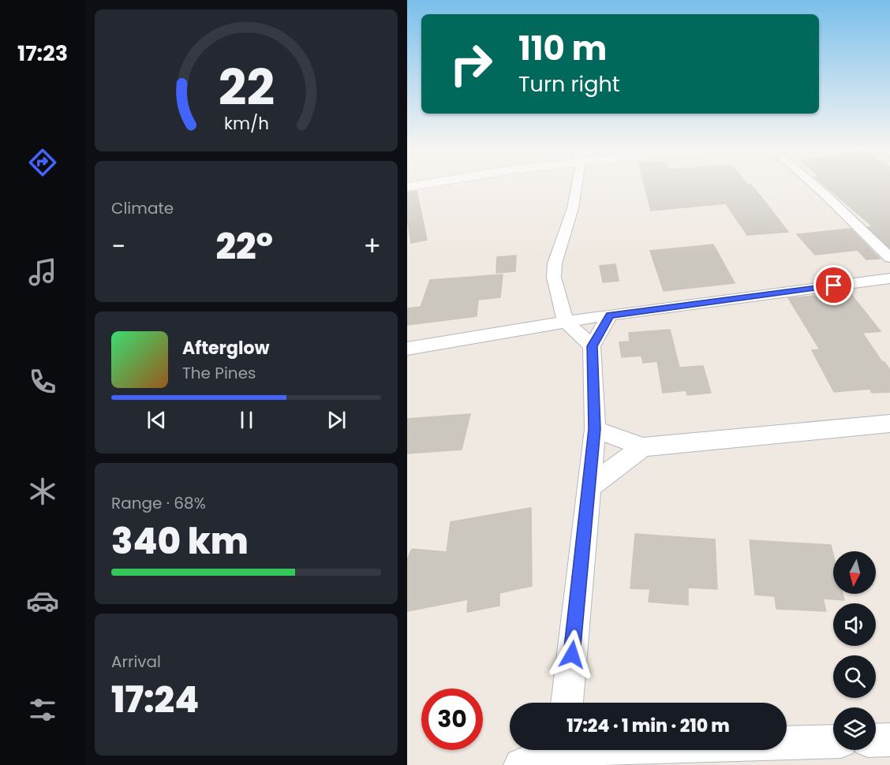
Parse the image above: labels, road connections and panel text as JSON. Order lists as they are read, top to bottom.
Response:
{
  "north": "bottom",
  "page": {
    "tabs": "17:23",
    "turn": ["110 m", "Turn right"],
    "tile": [
      "Climate",
      ["Range · 68%", "340 km"],
      ["Arrival", "17:24"]
    ],
    "heat": ["−", "22°", "+"],
    "song": ["Afterglow", "The Pines"],
    "limit": "30",
    "trip": "17:24 · 1 min · 210 m",
    "gauge": ["22", "km/h"]
  }
}
